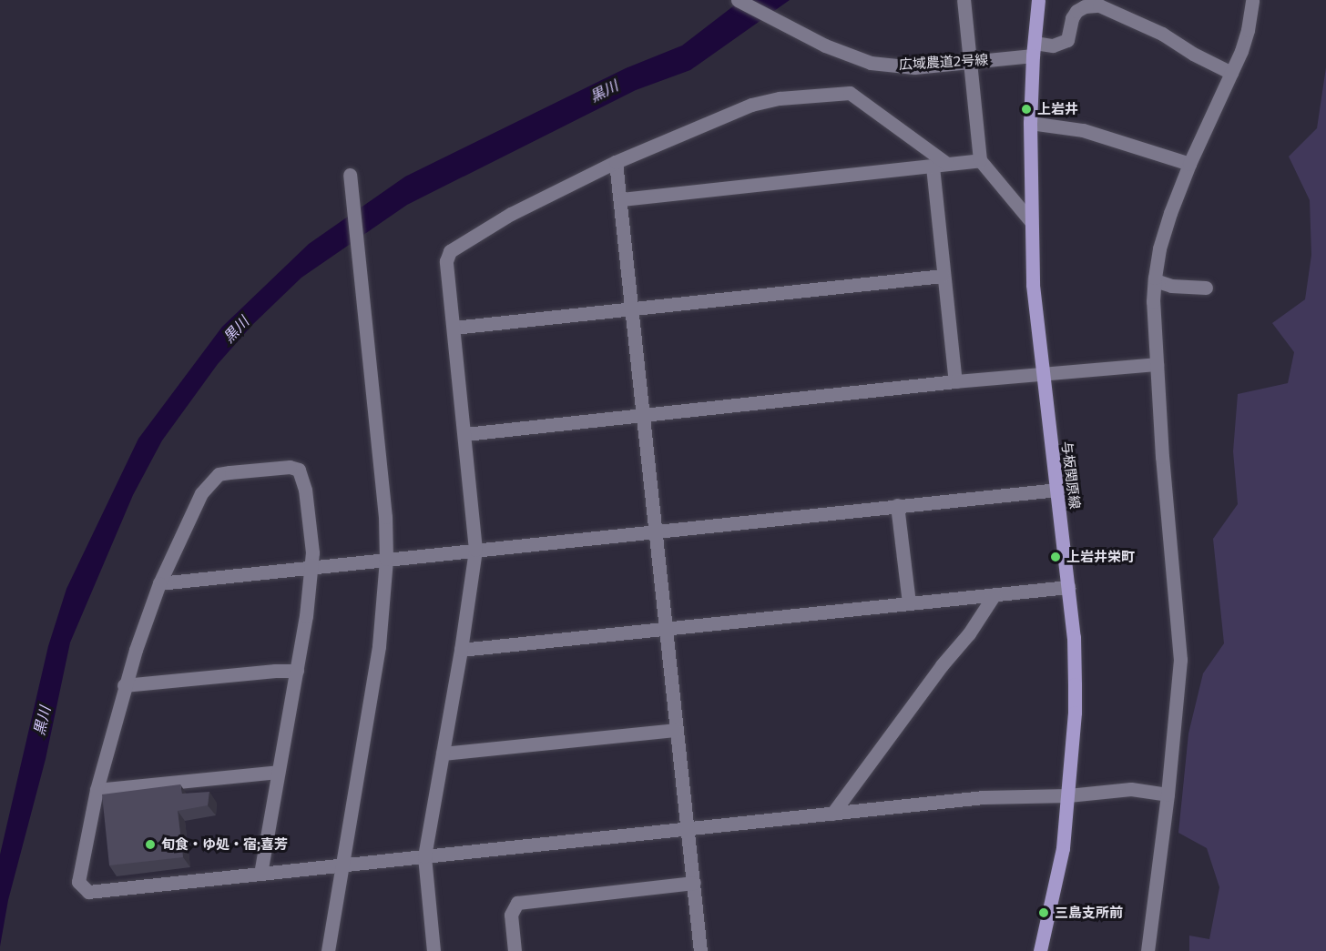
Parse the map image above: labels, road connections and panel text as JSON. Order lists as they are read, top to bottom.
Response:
{
  "streets": {
    "main road": ["与板関原線"],
    "street": ["広域農道2号線"]
  },
  "crossings": [
    ["広域農道2号線", "与板関原線"]
  ],
  "water": ["黒川"],
  "places": [
    "上岩井",
    "上岩井栄町",
    "旬食・ゆ処・宿;喜芳",
    "三島支所前"
  ]
}
